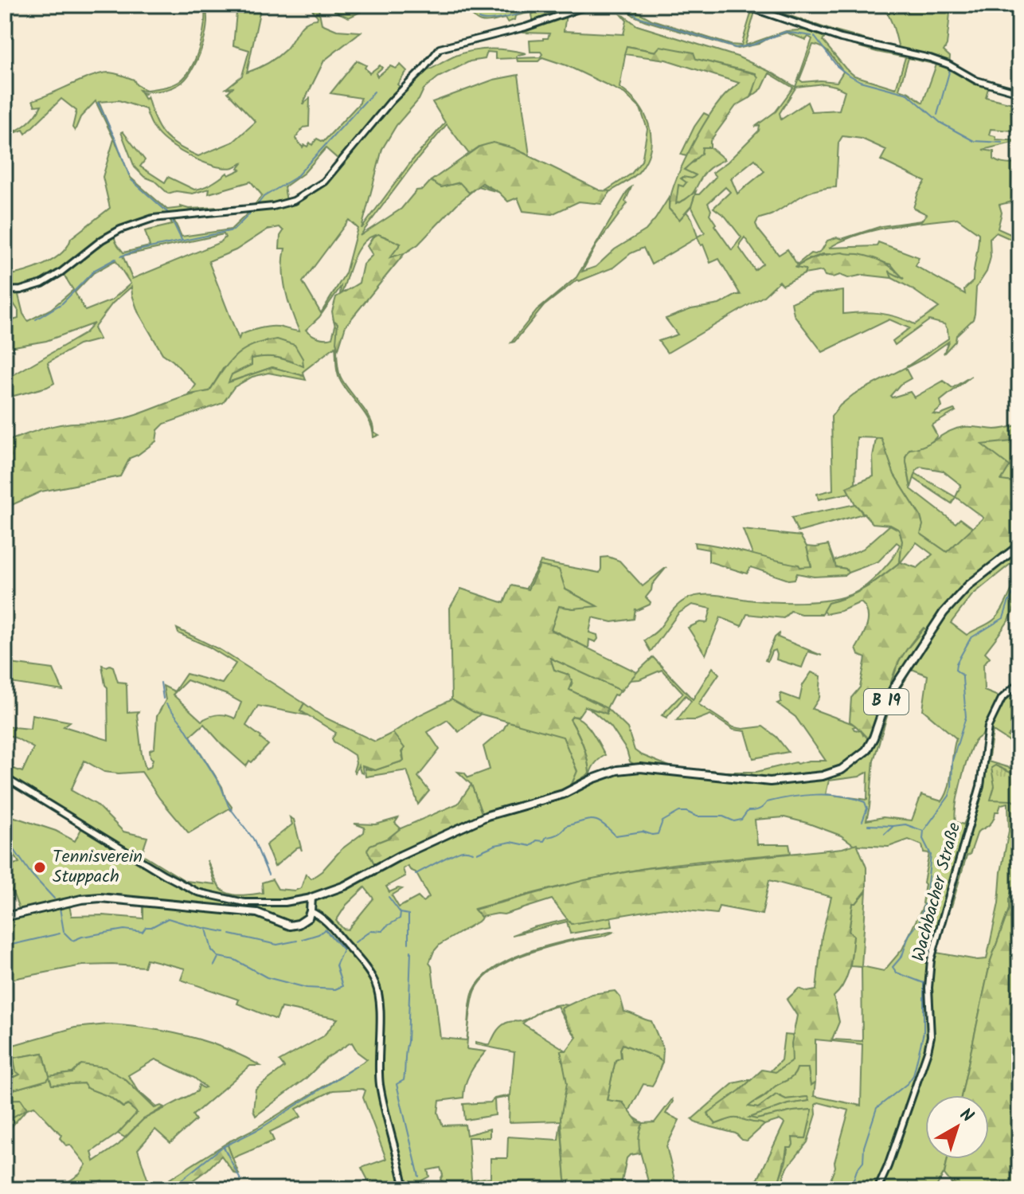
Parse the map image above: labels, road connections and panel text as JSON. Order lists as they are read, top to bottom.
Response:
{
  "streets": {
    "main road": ["B 19"],
    "street": ["Wachbacher Straße"]
  },
  "places": ["Tennisverein Stuppach"],
  "north": "top right"
}
